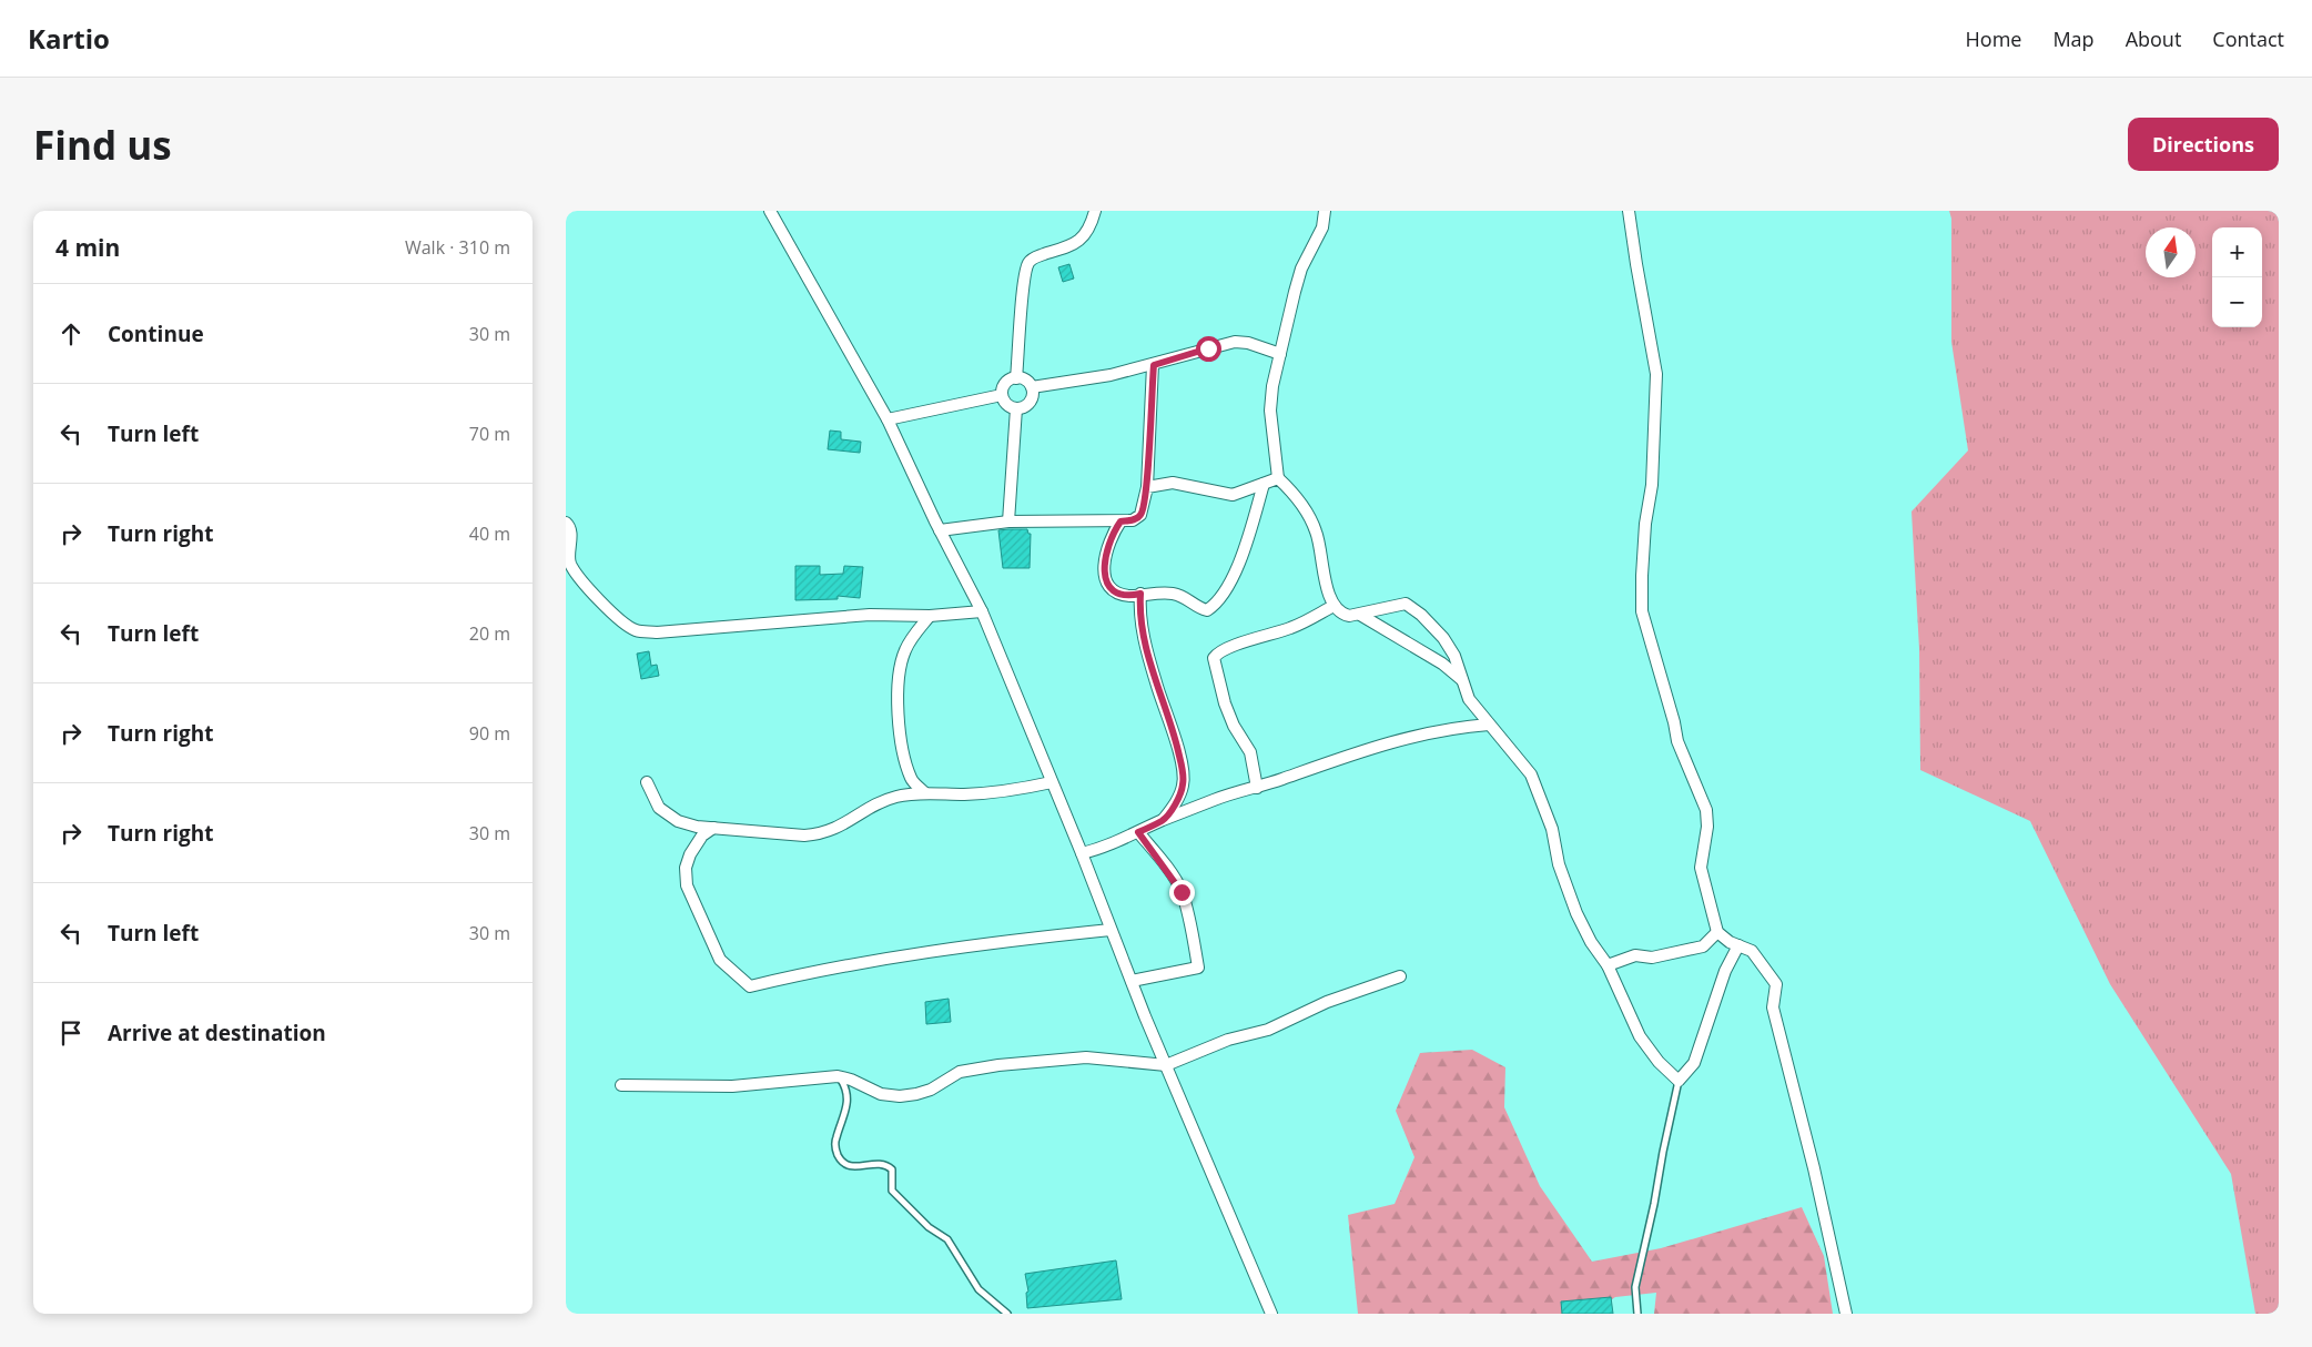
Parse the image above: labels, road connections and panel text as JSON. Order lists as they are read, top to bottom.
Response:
{
  "north": "top",
  "page": {
    "header": "Kartio",
    "nav": [
      "Home",
      "Map",
      "About",
      "Contact"
    ],
    "buttons": "Directions",
    "title": "Find us",
    "heading": ["4 min", "Walk · 310 m"],
    "map_buttons": ["+", "−"],
    "list": [
      ["Continue", "30 m"],
      ["Turn left", "70 m"],
      ["Turn right", "40 m"],
      ["Turn left", "20 m"],
      ["Turn right", "90 m"],
      ["Turn right", "30 m"],
      ["Turn left", "30 m"],
      "Arrive at destination"
    ]
  }
}
